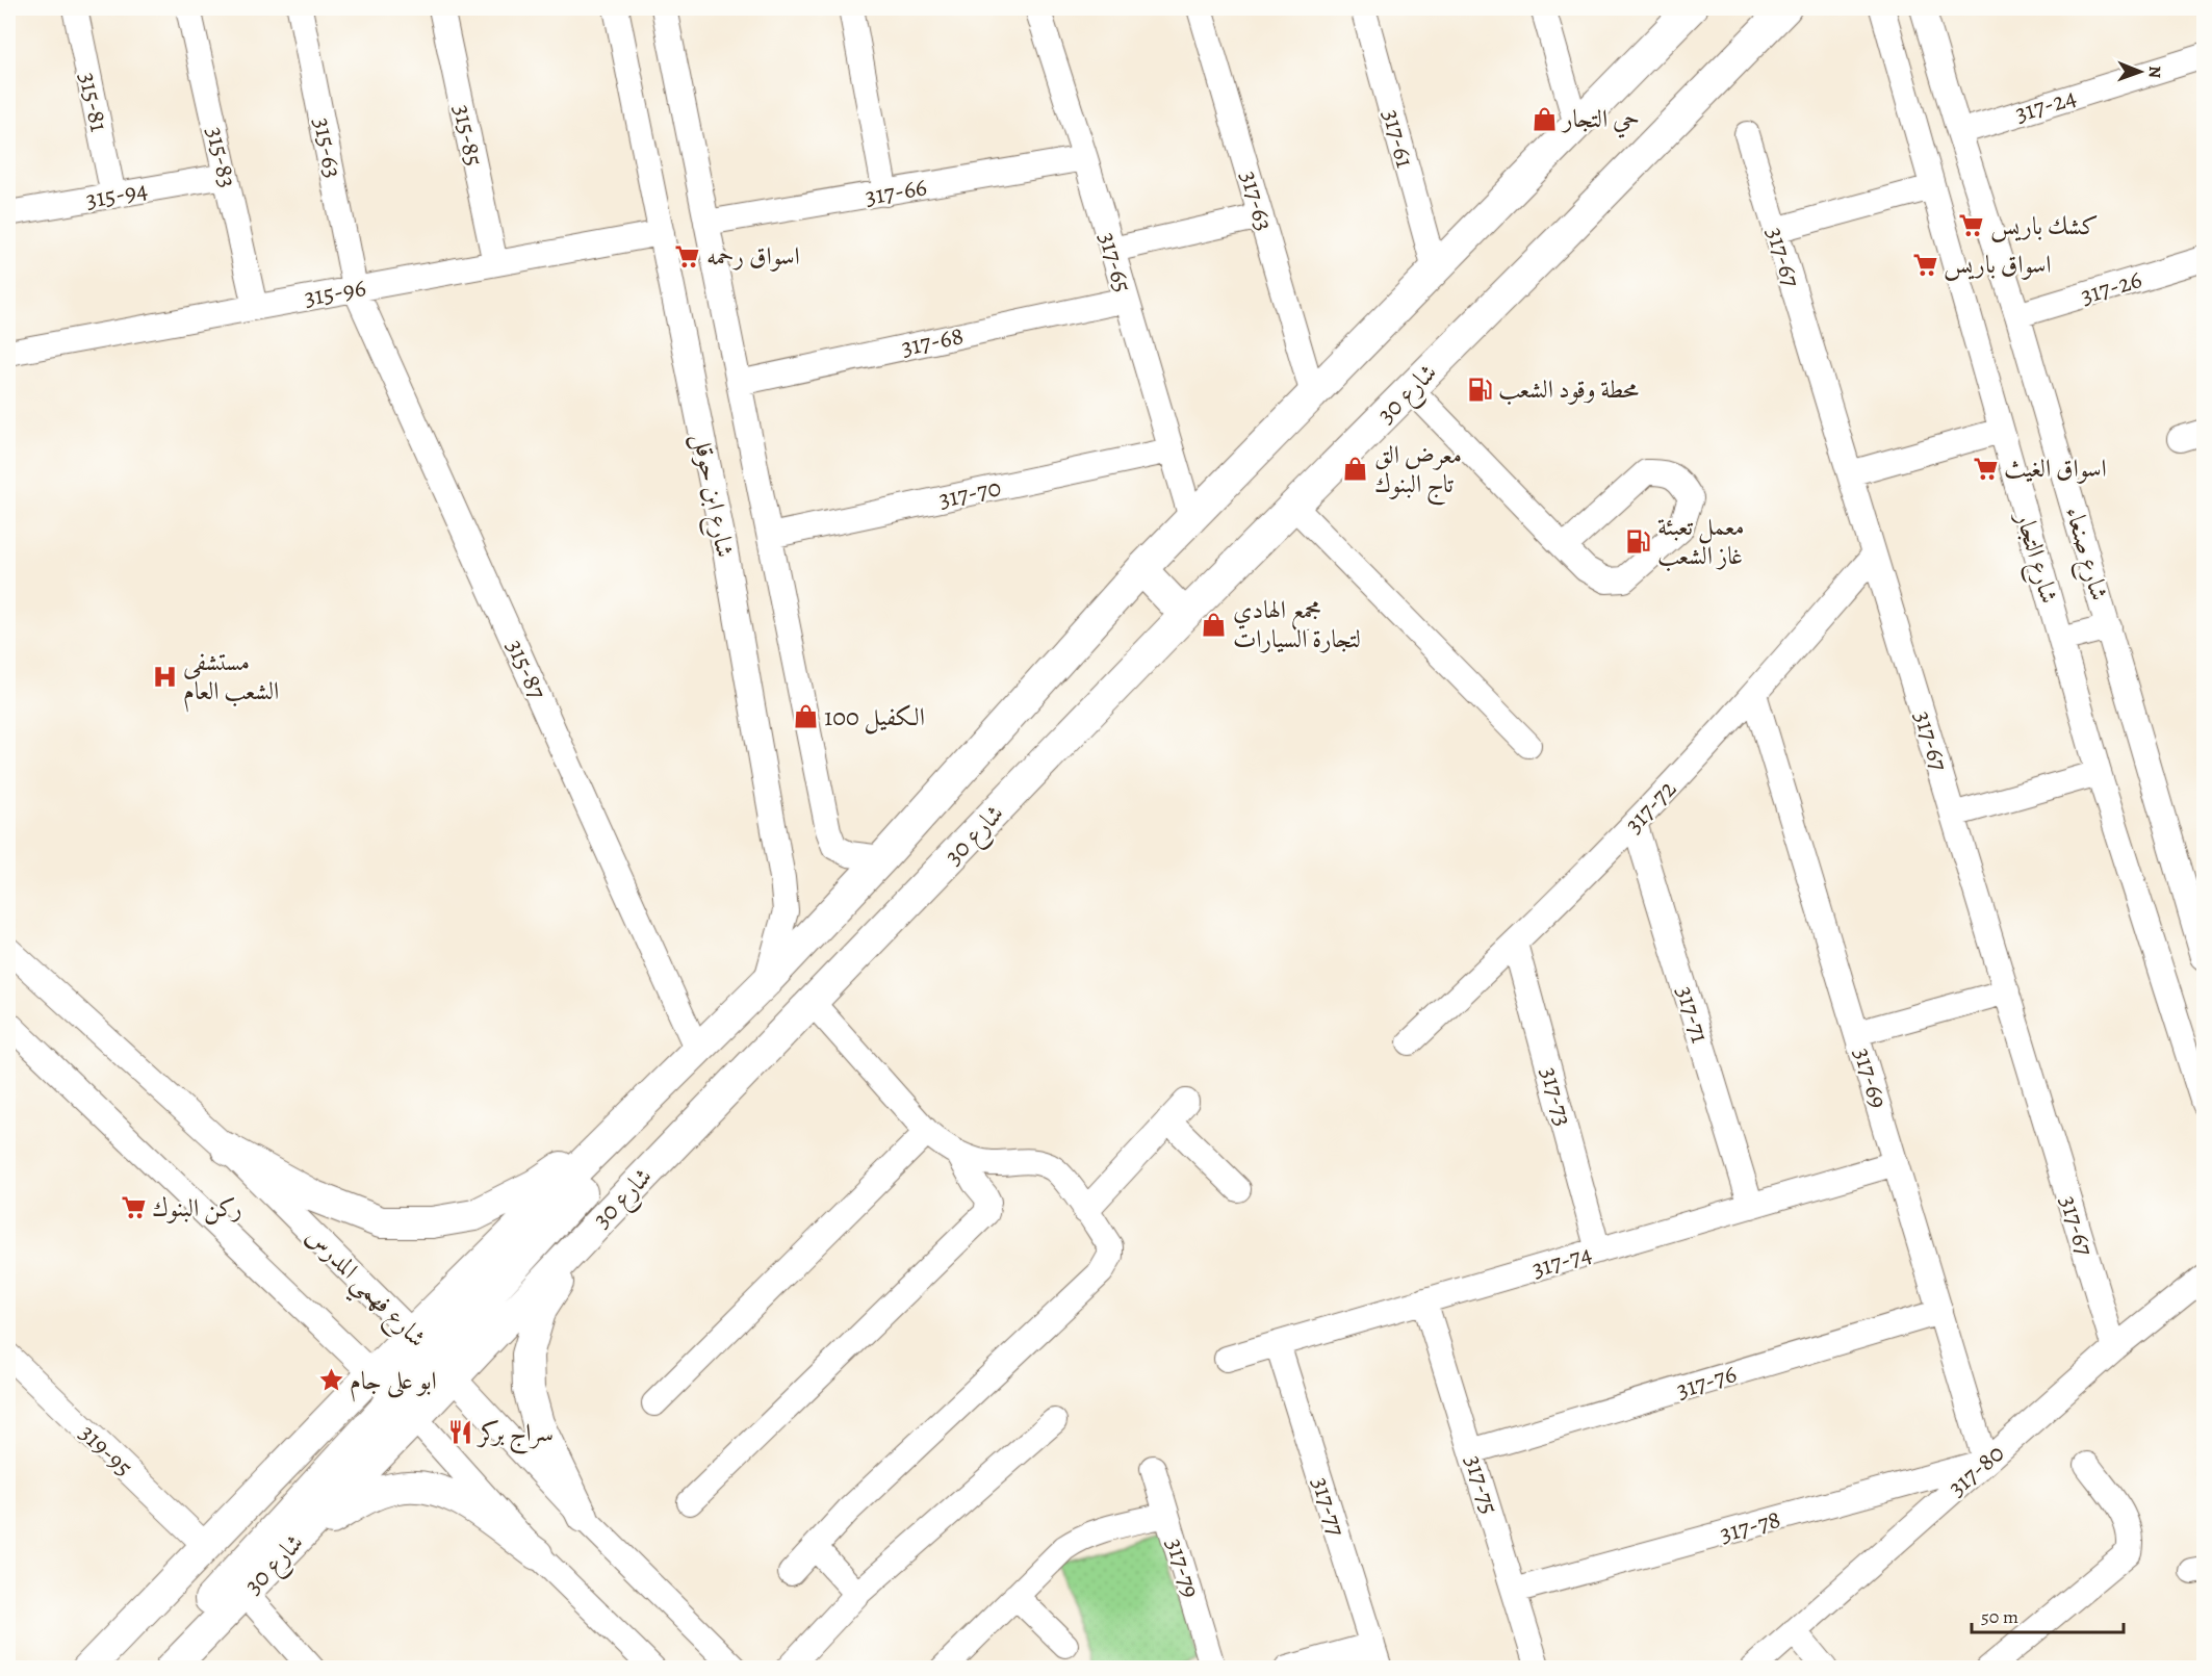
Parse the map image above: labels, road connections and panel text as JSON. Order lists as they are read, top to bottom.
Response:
{
  "streets": {
    "main road": ["شارع 30"],
    "street": [
      "315-81",
      "317-24",
      "315-85",
      "317-61",
      "315-63",
      "315-83",
      "317-66",
      "315-94",
      "317-63",
      "317-67",
      "317-65",
      "317-26",
      "315-96",
      "317-68",
      "317-70",
      "شارع ابن حوقل",
      "شارع صنعاء",
      "شارع التجار",
      "315-87",
      "317-72",
      "317-71",
      "317-69",
      "317-73",
      "317-74",
      "شارع فهمي المدرس",
      "317-76",
      "319-95",
      "317-80",
      "317-75",
      "317-77",
      "317-78",
      "317-79"
    ]
  },
  "crossings": [
    ["315-81", "315-94"],
    ["317-24", "شارع صنعاء"],
    ["315-85", "315-96"],
    ["317-61", "شارع 30"],
    ["315-63", "315-96"],
    ["315-63", "315-87"],
    ["315-83", "315-94"],
    ["315-83", "315-96"],
    ["317-66", "317-65"],
    ["317-66", "شارع ابن حوقل"],
    ["317-63", "شارع 30"],
    ["317-67", "317-72"],
    ["317-67", "317-80"],
    ["317-65", "317-68"],
    ["317-65", "شارع 30"],
    ["317-65", "317-70"],
    ["317-26", "شارع صنعاء"],
    ["315-96", "شارع ابن حوقل"],
    ["315-96", "315-87"],
    ["317-68", "شارع ابن حوقل"],
    ["شارع 30", "شارع ابن حوقل"],
    ["شارع 30", "315-87"],
    ["شارع 30", "شارع فهمي المدرس"],
    ["317-70", "شارع ابن حوقل"],
    ["317-72", "317-71"],
    ["317-72", "317-69"],
    ["317-72", "317-73"],
    ["317-71", "317-74"],
    ["317-69", "317-74"],
    ["317-69", "317-76"],
    ["317-69", "317-80"],
    ["317-69", "317-78"],
    ["317-73", "317-74"],
    ["317-74", "317-75"],
    ["317-74", "317-77"],
    ["317-76", "317-75"],
    ["317-80", "317-78"],
    ["317-75", "317-78"]
  ],
  "places": {
    "shop": [
      "حي التجار",
      "معرض الق تاج البنوك",
      "مجمع الهادي لتجارة السيارات",
      "الكفيل 100"
    ],
    "supermarket": [
      "كشك باريس",
      "اسواق رحمه",
      "اسواق باريس",
      "اسواق الغيث",
      "ركن البنوك"
    ],
    "fuel station": ["محطة وقود الشعب", "معمل تعبئة غاز الشعب"],
    "hospital": ["مستشفى الشعب العام"],
    "place": ["ابو علی جام"],
    "restaurant": ["سراج بركر"]
  },
  "scale_bar": "50 m",
  "north": "right"
}
